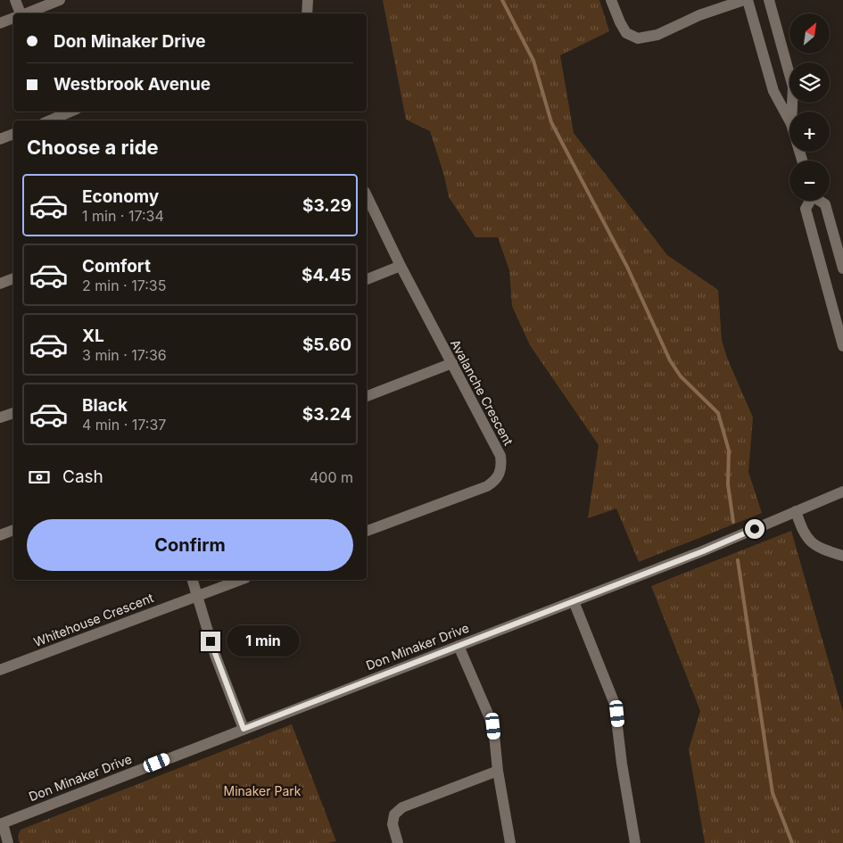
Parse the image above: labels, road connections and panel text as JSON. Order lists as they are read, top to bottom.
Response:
{
  "streets": {
    "street": ["Avalanche Crescent", "Whitehouse Crescent", "Don Minaker Drive"]
  },
  "parks": ["Minaker Park"],
  "north": "top right",
  "page": {
    "map_buttons": ["+", "−"],
    "banner": ["Don Minaker Drive", "Westbrook Avenue"],
    "heading": "Choose a ride",
    "list": [
      {
        "name": "Economy",
        "note": "1 min · 17:34",
        "value": "$3.29"
      },
      {
        "name": "Comfort",
        "note": "2 min · 17:35",
        "value": "$4.45"
      },
      {
        "name": "XL",
        "note": "3 min · 17:36",
        "value": "$5.60"
      },
      {
        "name": "Black",
        "note": "4 min · 17:37",
        "value": "$3.24"
      }
    ],
    "pay": ["Cash", "400 m"],
    "buttons": "Confirm",
    "bubble": "1 min"
  }
}
